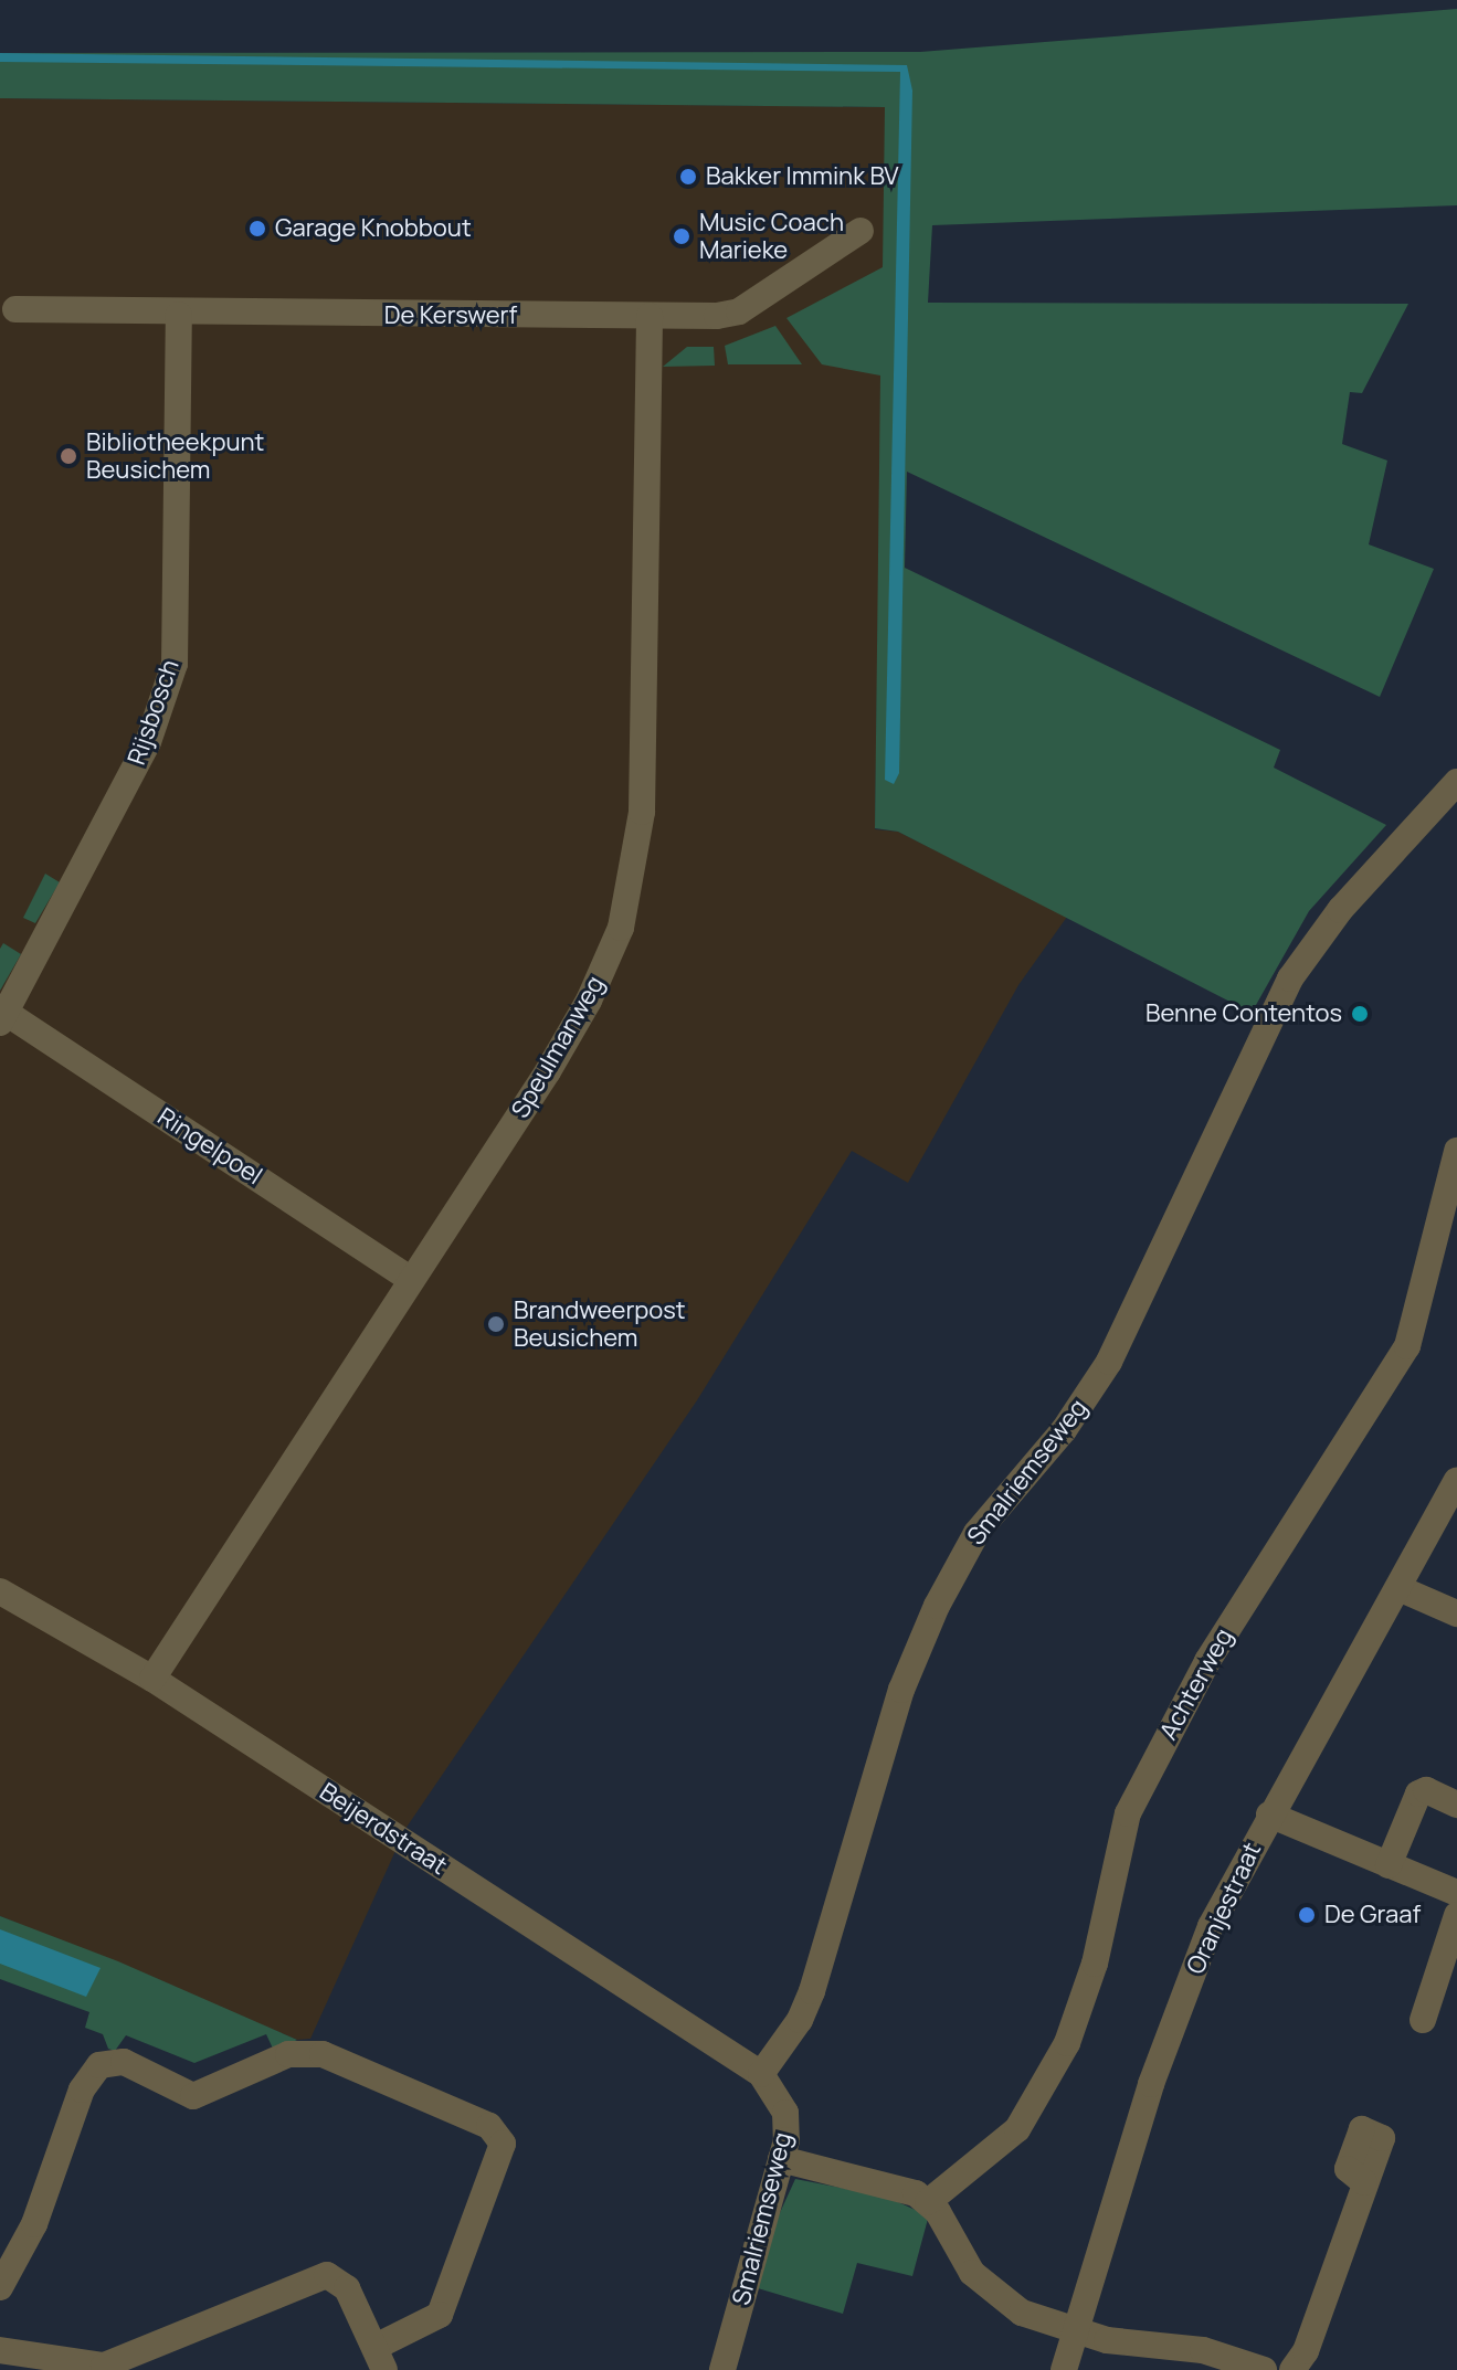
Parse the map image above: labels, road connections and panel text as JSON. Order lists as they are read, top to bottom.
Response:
{
  "streets": {
    "street": [
      "De Kerswerf",
      "Rijsbosch",
      "Speulmanweg",
      "Ringelpoel",
      "Smalriemseweg",
      "Achterweg",
      "Beijerdstraat",
      "Oranjestraat"
    ]
  },
  "crossings": [
    ["De Kerswerf", "Rijsbosch"],
    ["De Kerswerf", "Speulmanweg"],
    ["Rijsbosch", "Ringelpoel"],
    ["Speulmanweg", "Ringelpoel"],
    ["Speulmanweg", "Beijerdstraat"],
    ["Smalriemseweg", "Beijerdstraat"]
  ],
  "places": [
    "Bakker Immink BV",
    "Garage Knobbout",
    "Music Coach Marieke",
    "Bibliotheekpunt Beusichem",
    "Benne Contentos",
    "Brandweerpost Beusichem",
    "De Graaf"
  ]
}
